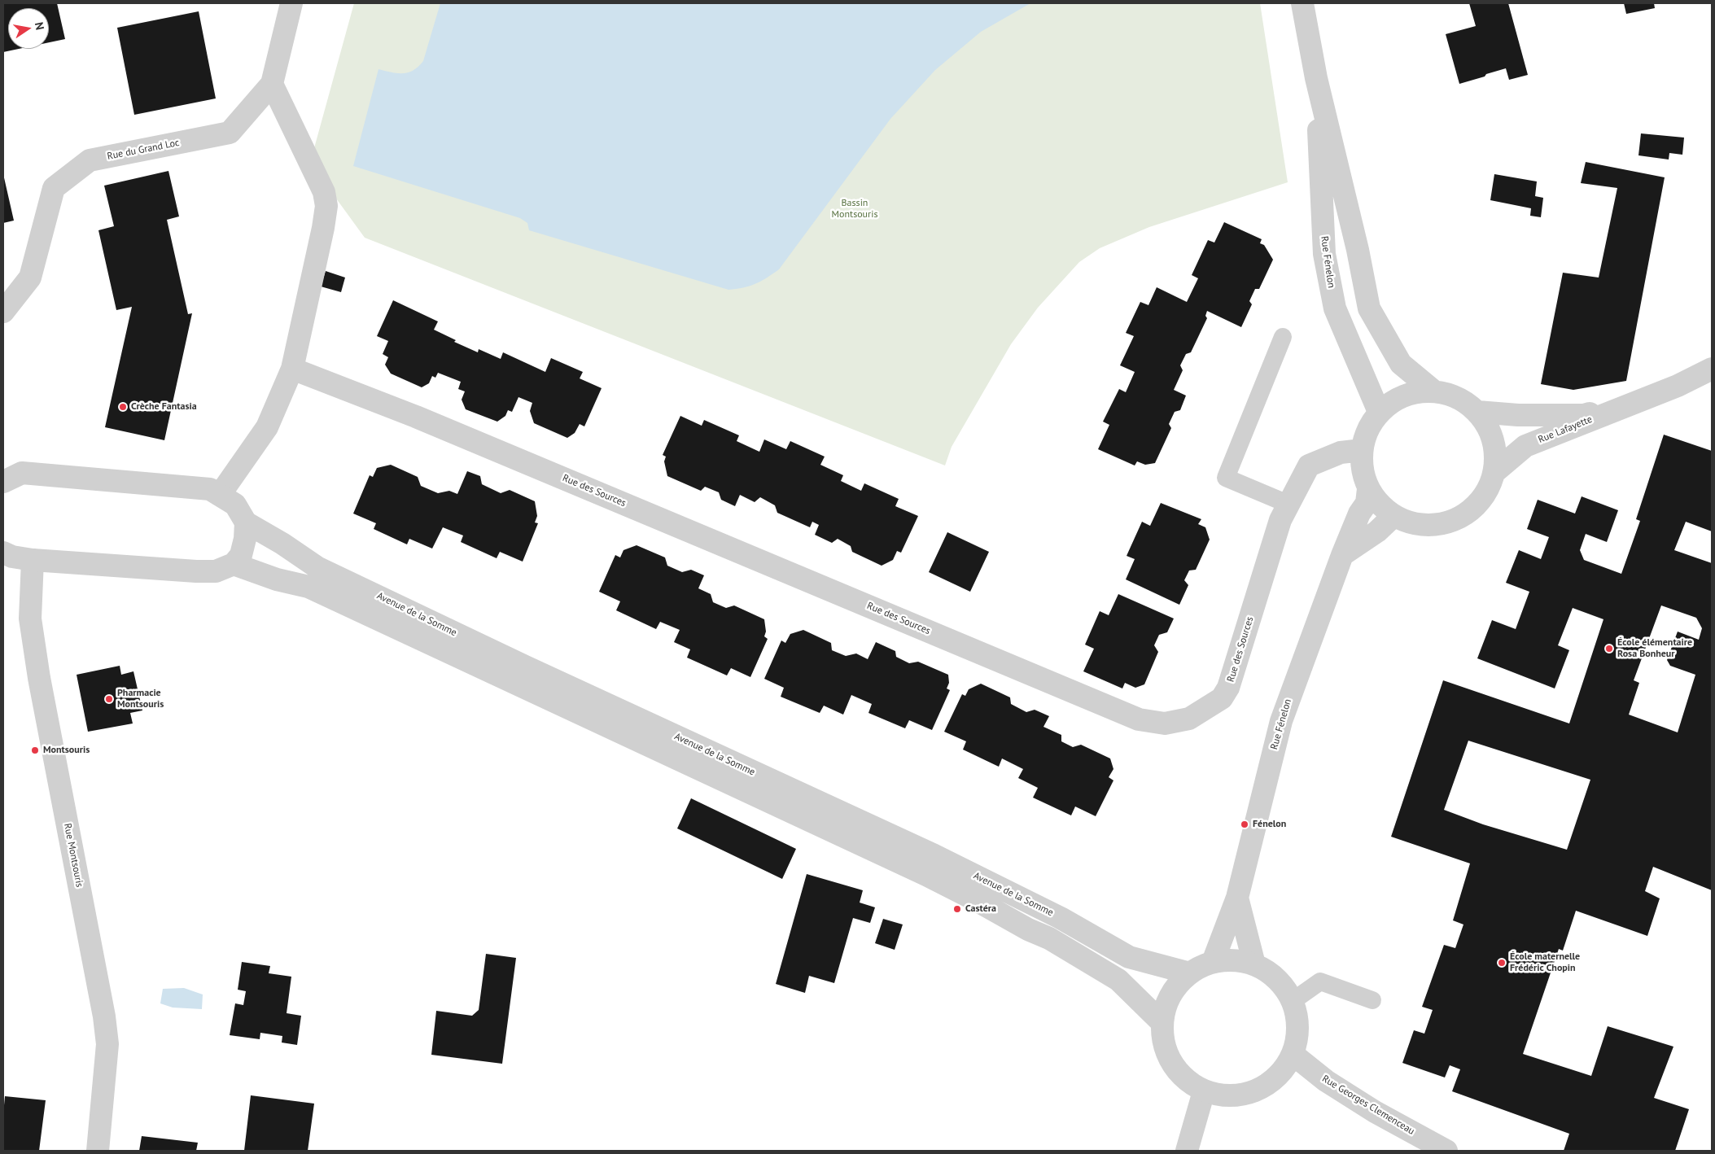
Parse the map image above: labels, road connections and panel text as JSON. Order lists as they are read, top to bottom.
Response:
{
  "streets": {
    "street": [
      "Rue du Grand Loc",
      "Rue Fénelon",
      "Rue Lafayette",
      "Rue des Sources",
      "Avenue de la Somme",
      "Rue Montsouris",
      "Rue Georges Clemenceau"
    ]
  },
  "crossings": [
    ["Rue Fénelon", "Rue Lafayette"],
    ["Rue Fénelon", "Rue des Sources"],
    ["Rue Fénelon", "Avenue de la Somme"],
    ["Rue Fénelon", "Rue Georges Clemenceau"],
    ["Rue Lafayette", "Rue des Sources"],
    ["Avenue de la Somme", "Rue Georges Clemenceau"]
  ],
  "parks": ["Bassin Montsouris"],
  "places": [
    "Crèche Fantasia",
    "École élémentaire Rosa Bonheur",
    "Pharmacie Montsouris",
    "Montsouris",
    "Fénelon",
    "Castéra",
    "École maternelle Frédéric Chopin"
  ],
  "north": "right"
}
